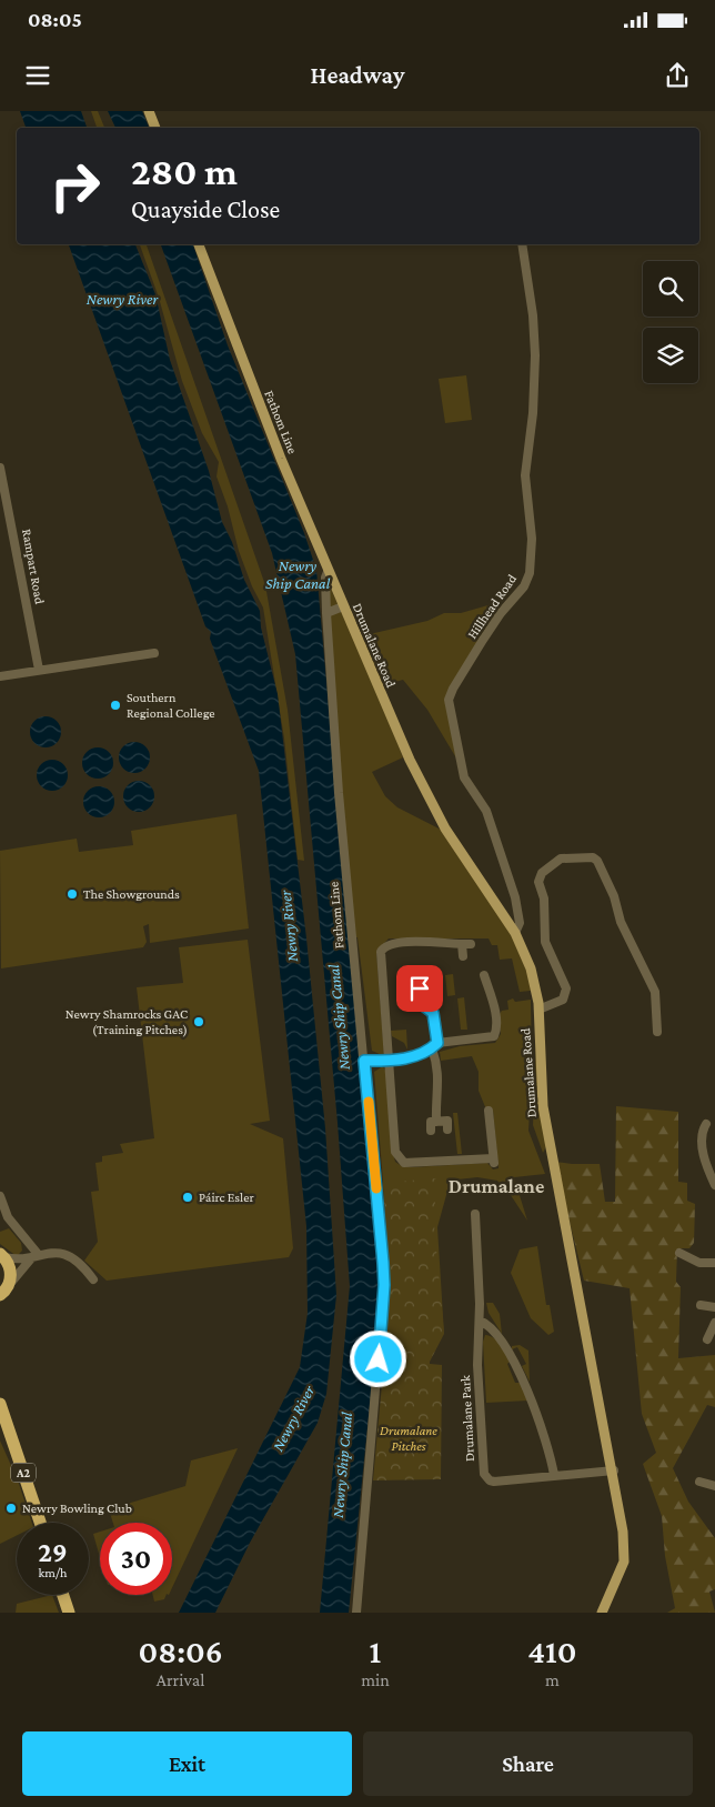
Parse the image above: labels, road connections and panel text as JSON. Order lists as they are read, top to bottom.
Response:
{
  "streets": {
    "highway": ["A2"],
    "main road": ["Fathom Line", "Drumalane Road"],
    "street": ["Rampart Road", "Hillhead Road", "Drumalane Park"]
  },
  "crossings": [
    ["Fathom Line", "Drumalane Road"],
    ["Hillhead Road", "Drumalane Road"],
    ["Drumalane Road", "Drumalane Park"]
  ],
  "districts": ["Drumalane"],
  "water": ["Newry River", "Newry Ship Canal"],
  "parks": ["Drumalane Pitches"],
  "places": [
    "Southern Regional College",
    "The Showgrounds",
    "Newry Shamrocks GAC (Training Pitches)",
    "Páirc Esler",
    "Newry Bowling Club"
  ],
  "page": {
    "status": "08:05",
    "header": "Headway",
    "turn": ["280 m", "Quayside Close"],
    "speed": "29 km/h",
    "limit": "30",
    "eta": [
      "08:06",
      "Arrival",
      "1",
      "min",
      "410",
      "m"
    ],
    "buttons": ["Exit", "Share"]
  }
}
